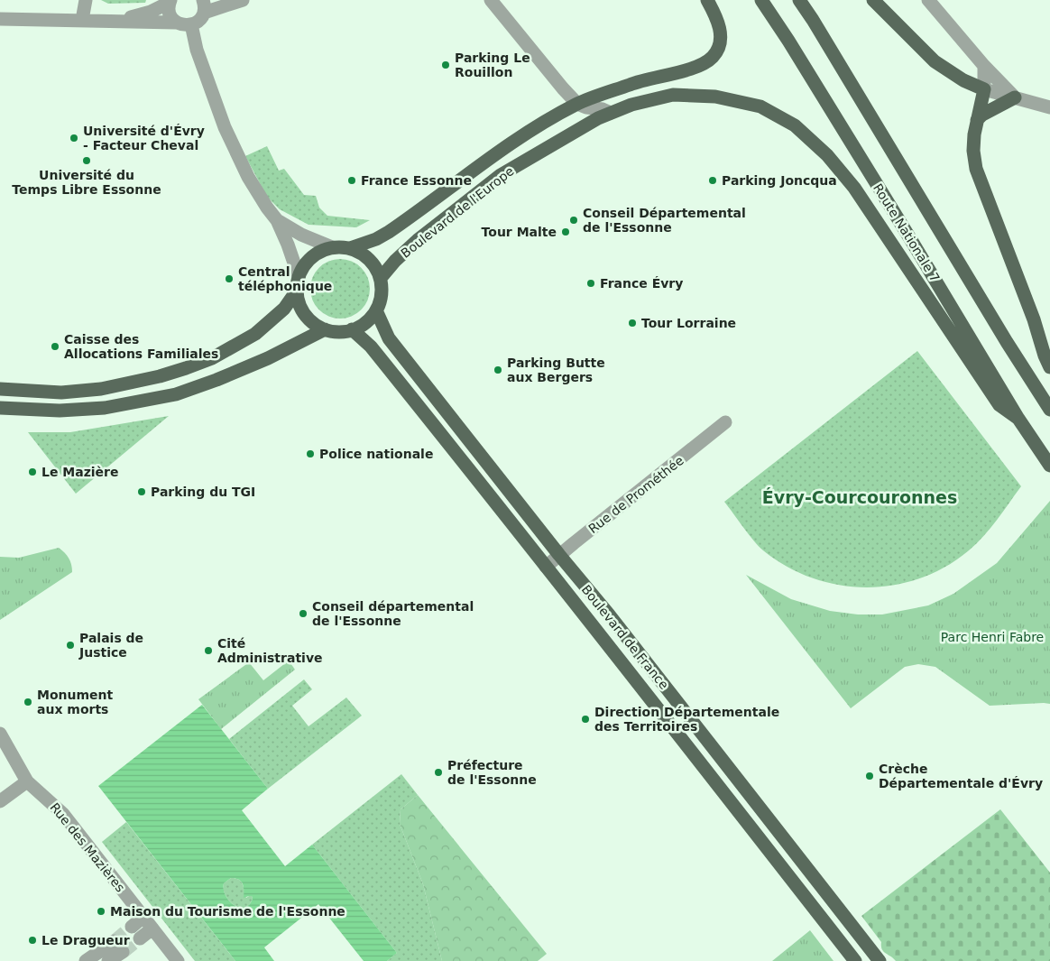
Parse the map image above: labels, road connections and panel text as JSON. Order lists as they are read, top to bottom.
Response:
{
  "streets": {
    "main road": ["Boulevard de l'Europe", "Route Nationale 7", "Boulevard de France"],
    "street": ["Rue de Prométhée", "Rue des Mazières"]
  },
  "crossings": [
    ["Boulevard de l'Europe", "Route Nationale 7"],
    ["Boulevard de l'Europe", "Boulevard de France"],
    ["Rue de Prométhée", "Boulevard de France"]
  ],
  "districts": ["Évry-Courcouronnes"],
  "parks": ["Parc Henri Fabre"],
  "places": [
    "Parking Le Rouillon",
    "Université d'Évry - Facteur Cheval",
    "Université du Temps Libre Essonne",
    "France Essonne",
    "Parking Joncqua",
    "Conseil Départemental de l'Essonne",
    "Tour Malte",
    "Central téléphonique",
    "France Évry",
    "Tour Lorraine",
    "Caisse des Allocations Familiales",
    "Parking Butte aux Bergers",
    "Police nationale",
    "Le Mazière",
    "Parking du TGI",
    "Conseil départemental de l'Essonne",
    "Palais de Justice",
    "Cité Administrative",
    "Monument aux morts",
    "Direction Départementale des Territoires",
    "Préfecture de l'Essonne",
    "Crèche Départementale d'Évry",
    "Maison du Tourisme de l'Essonne",
    "Le Dragueur"
  ]
}
